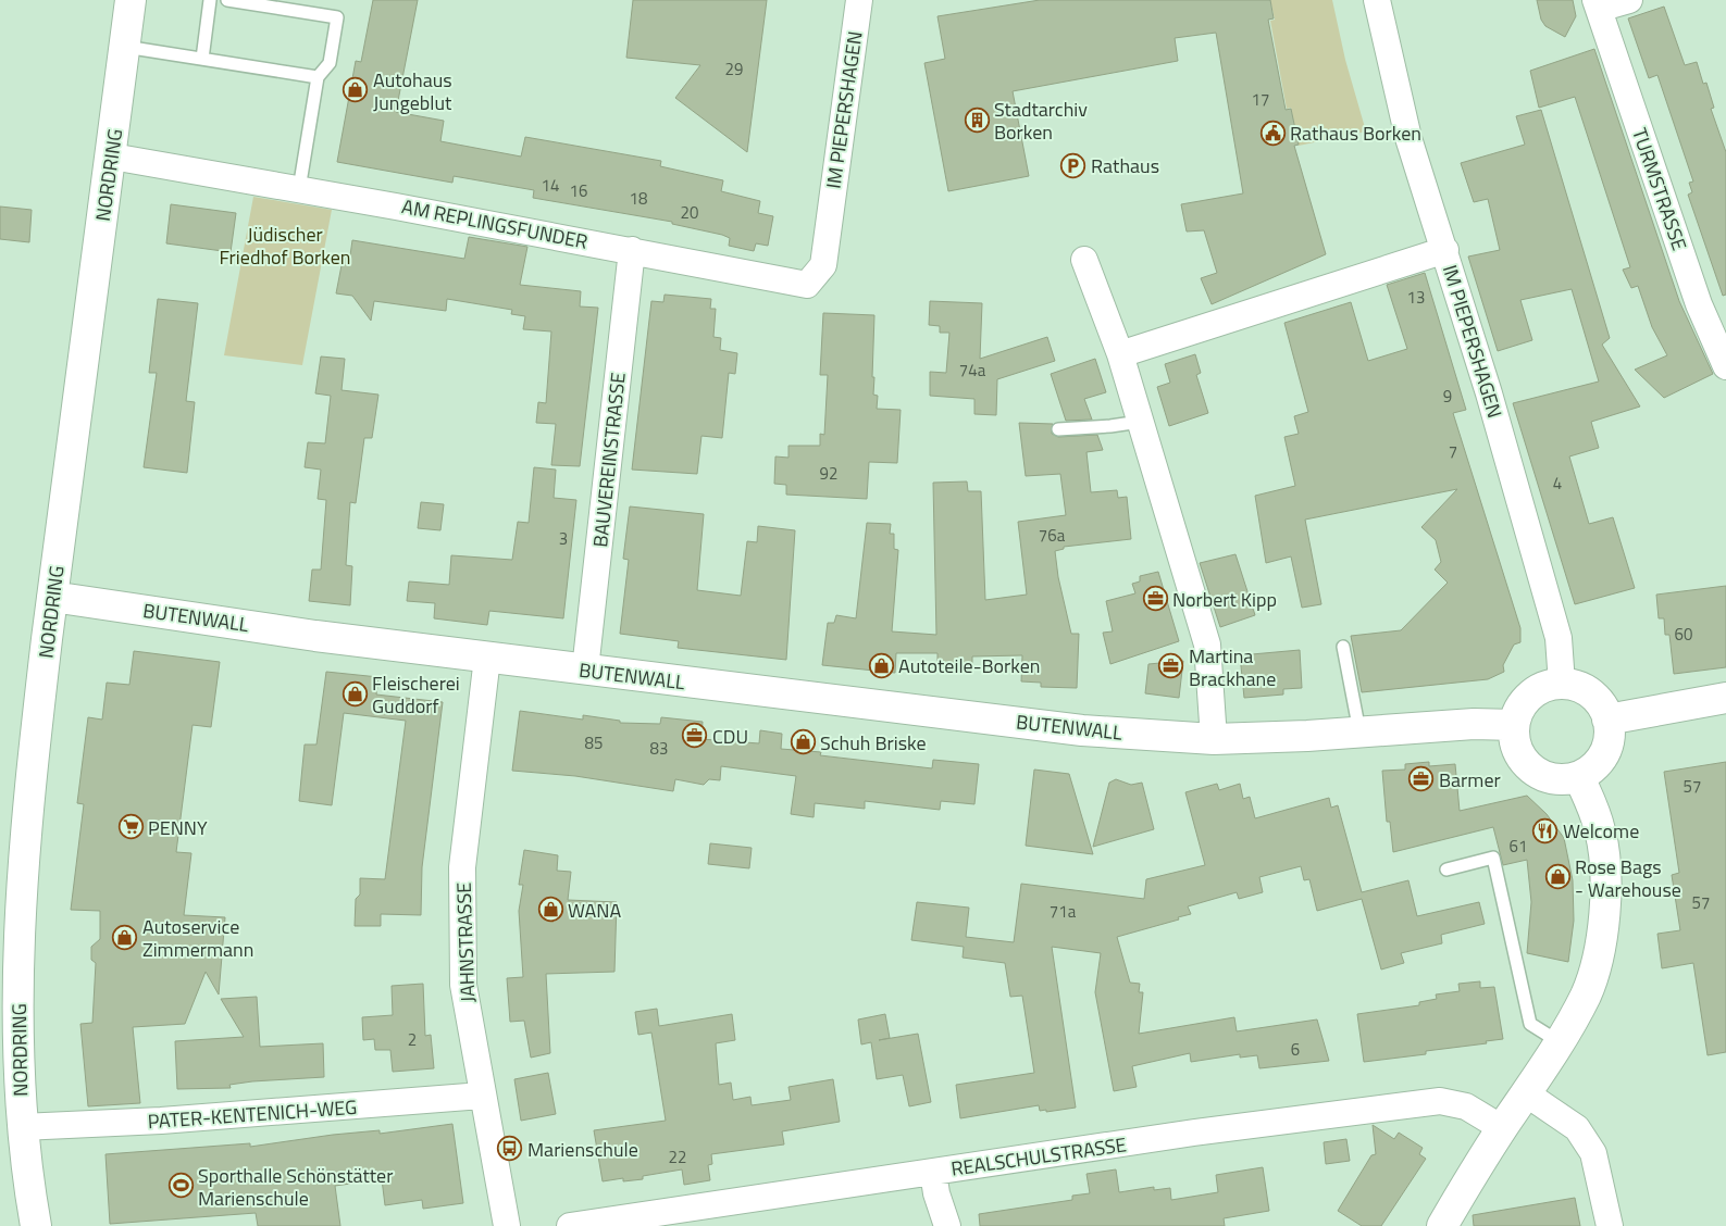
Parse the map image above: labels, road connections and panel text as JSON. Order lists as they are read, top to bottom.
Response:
{
  "streets": {
    "main road": ["NORDRING", "BUTENWALL"],
    "street": [
      "IM PIEPERSHAGEN",
      "TURMSTRASSE",
      "AM REPLINGSFUNDER",
      "BAUVEREINSTRASSE",
      "JAHNSTRASSE",
      "PATER-KENTENICH-WEG",
      "REALSCHULSTRASSE"
    ]
  },
  "crossings": [
    ["IM PIEPERSHAGEN", "AM REPLINGSFUNDER"],
    ["IM PIEPERSHAGEN", "BUTENWALL"],
    ["NORDRING", "AM REPLINGSFUNDER"],
    ["NORDRING", "BUTENWALL"],
    ["NORDRING", "PATER-KENTENICH-WEG"],
    ["AM REPLINGSFUNDER", "BAUVEREINSTRASSE"],
    ["BAUVEREINSTRASSE", "BUTENWALL"],
    ["BUTENWALL", "JAHNSTRASSE"],
    ["JAHNSTRASSE", "PATER-KENTENICH-WEG"]
  ],
  "parks": ["Jüdischer Friedhof Borken"],
  "places": {
    "shop": [
      "Autohaus Jungeblut",
      "Autoteile-Borken",
      "Fleischerei Guddorf",
      "Schuh Briske",
      "Rose Bags - Warehouse",
      "WANA",
      "Autoservice Zimmermann"
    ],
    "building": ["Stadtarchiv Borken"],
    "public building": ["Rathaus Borken"],
    "parking": ["Rathaus"],
    "office": [
      "Norbert Kipp",
      "Martina Brackhane",
      "CDU",
      "Barmer"
    ],
    "supermarket": ["PENNY"],
    "restaurant": ["Welcome"],
    "bus stop": ["Marienschule"],
    "sports": ["Sporthalle Schönstätter Marienschule"]
  },
  "house_numbers": [
    "29",
    "17",
    "14",
    "16",
    "18",
    "20",
    "13",
    "74a",
    "9",
    "7",
    "92",
    "4",
    "76a",
    "3",
    "60",
    "85",
    "83",
    "57",
    "61",
    "57",
    "71a",
    "2",
    "6",
    "22"
  ]
}
